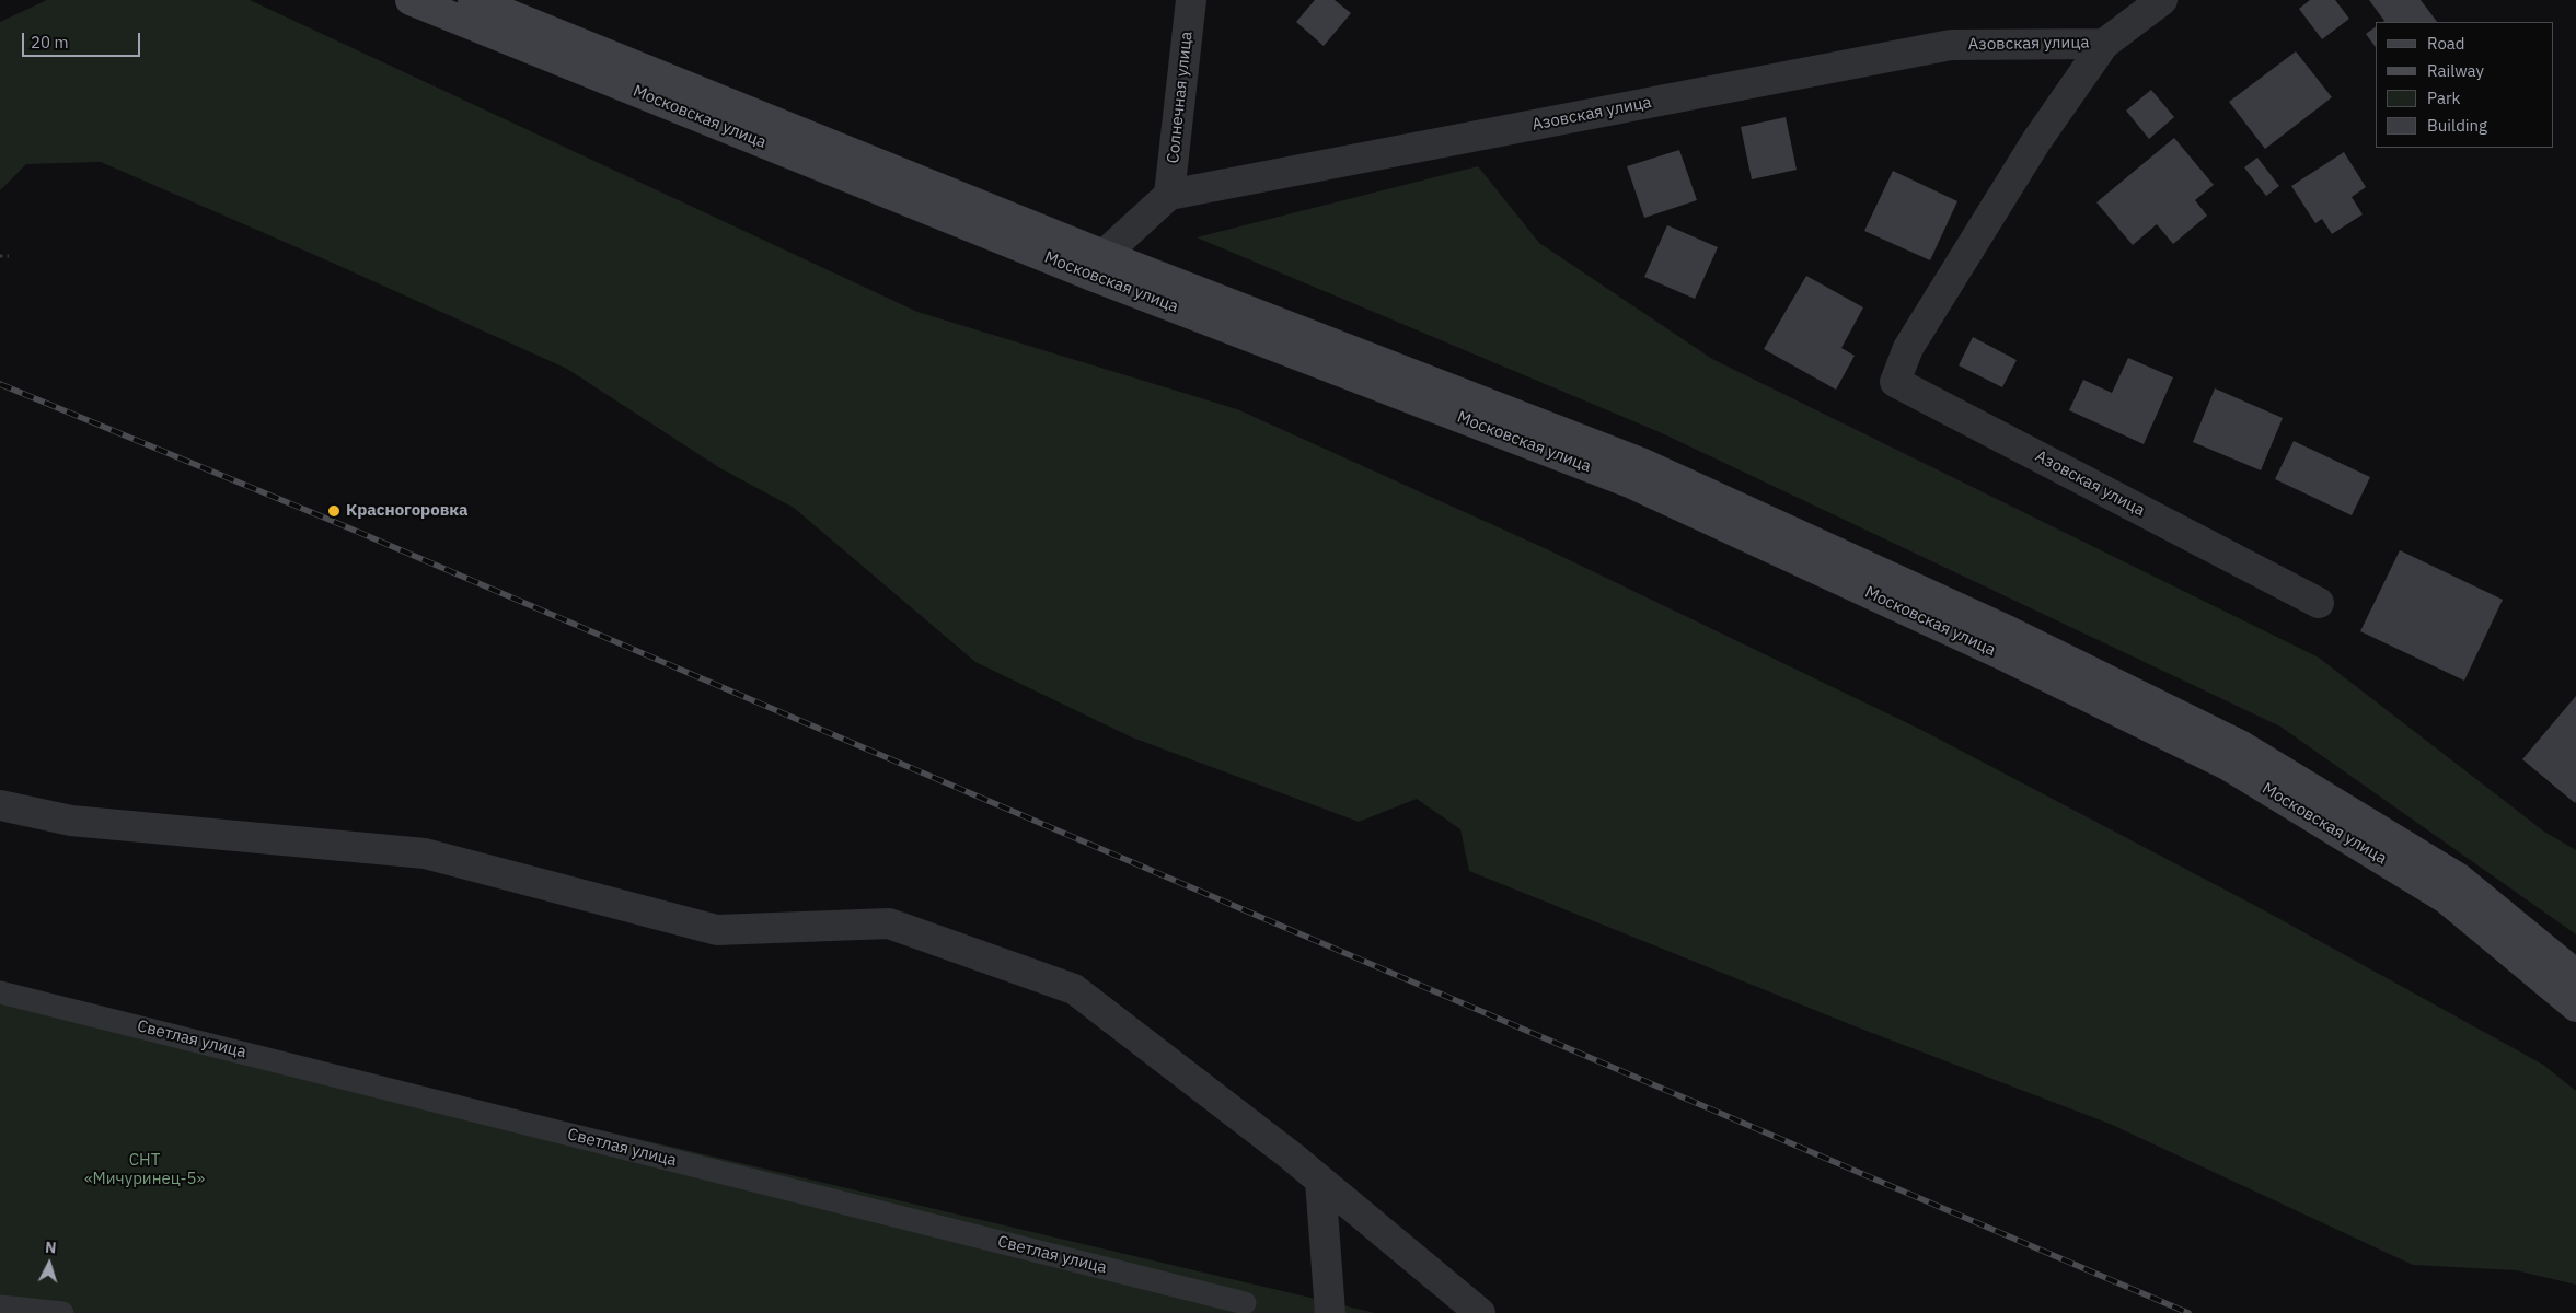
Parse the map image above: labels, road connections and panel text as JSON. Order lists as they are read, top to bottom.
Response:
{
  "streets": {
    "main road": ["Московская улица"],
    "street": ["Азовская улица", "Солнечная улица"],
    "lane": ["Светлая улица"]
  },
  "crossings": [
    ["Азовская улица", "Солнечная улица"]
  ],
  "parks": ["СНТ «Мичуринец-5»"],
  "places": ["Красногоровка"],
  "legend": [
    "Road",
    "Railway",
    "Park",
    "Building"
  ],
  "scale_bar": "20 m",
  "north": "top"
}
